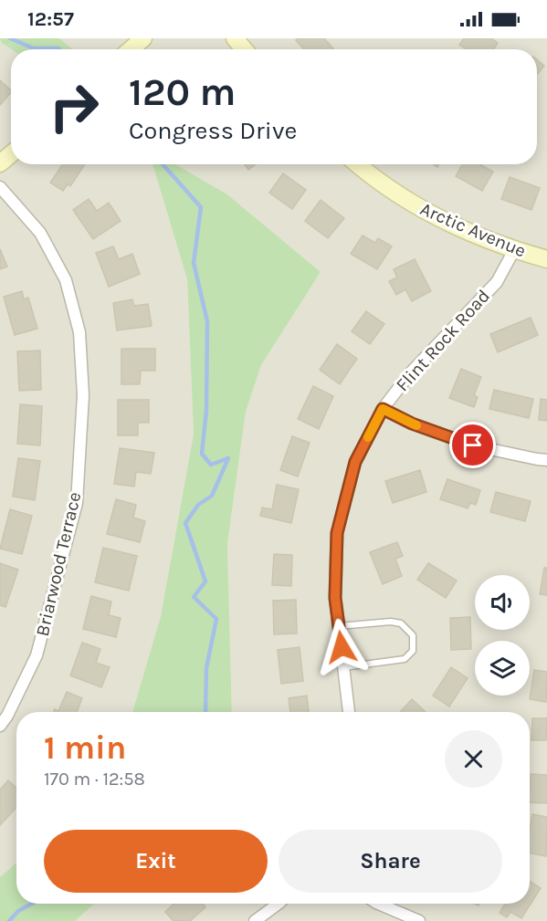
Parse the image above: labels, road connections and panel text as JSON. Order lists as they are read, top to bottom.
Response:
{
  "streets": {
    "street": ["Arctic Avenue", "Flint Rock Road", "Briarwood Terrace"]
  },
  "crossings": [
    ["Arctic Avenue", "Flint Rock Road"]
  ],
  "page": {
    "status": "12:57",
    "turn": ["120 m", "Congress Drive"],
    "heading": ["1 min", "170 m · 12:58"],
    "buttons": ["Exit", "Share"]
  }
}
